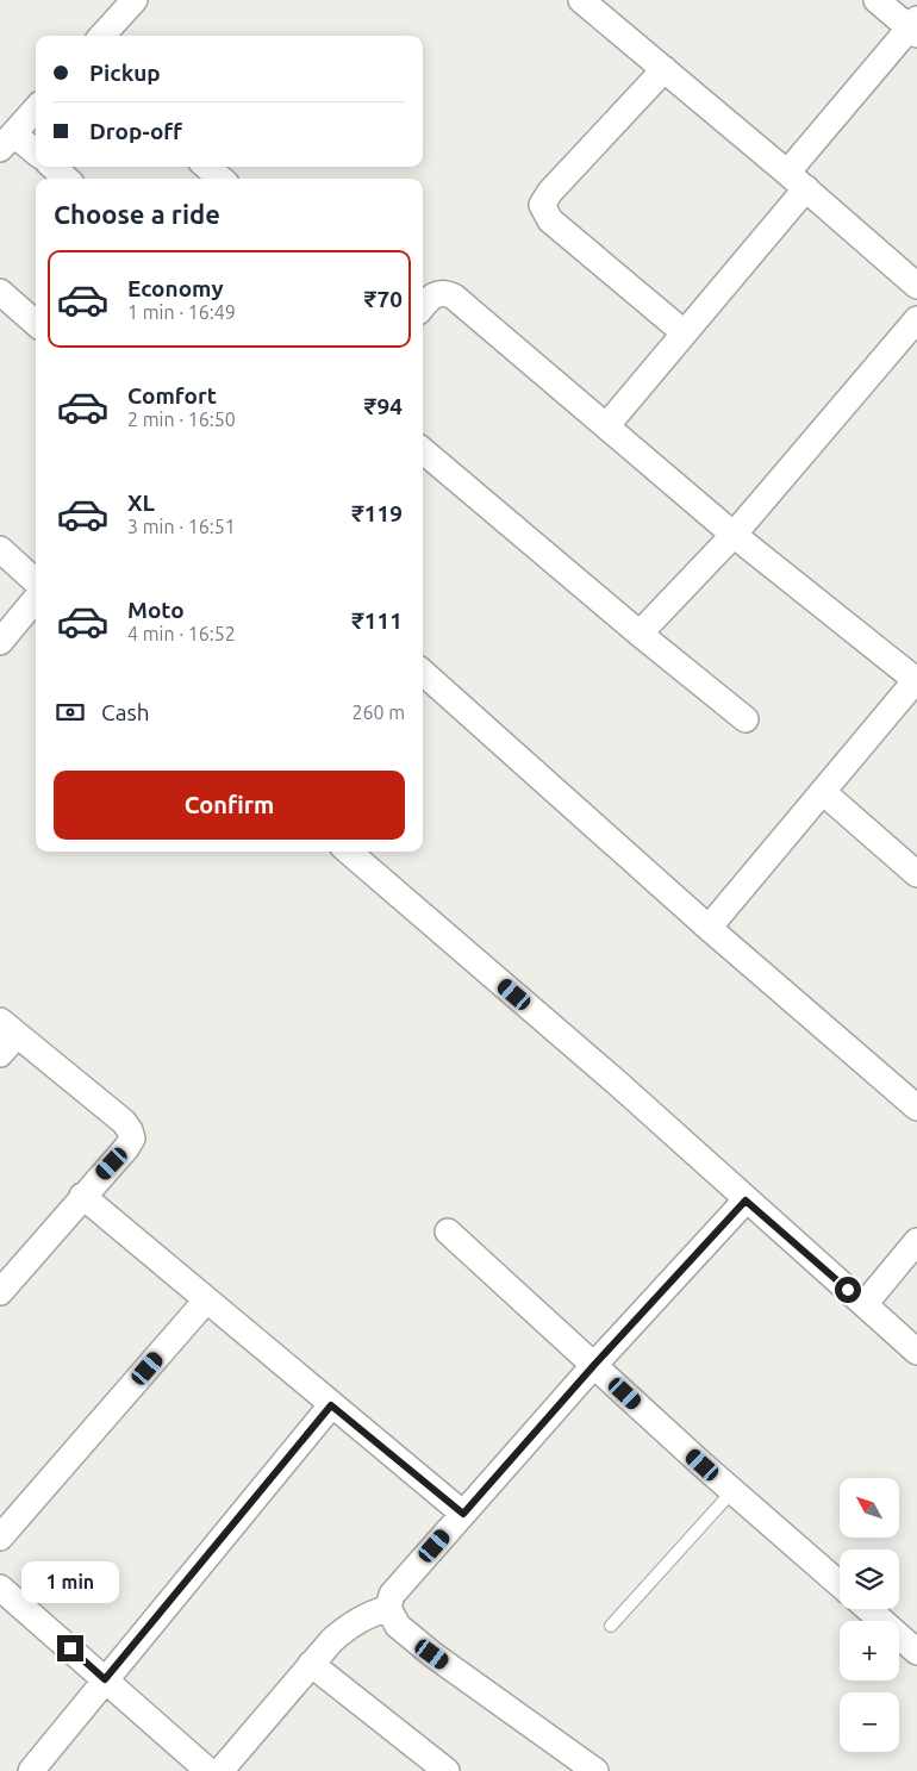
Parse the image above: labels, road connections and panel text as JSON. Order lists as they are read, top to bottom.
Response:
{
  "north": "top left",
  "page": {
    "banner": ["Pickup", "Drop-off"],
    "heading": "Choose a ride",
    "list": [
      {
        "name": "Economy",
        "note": "1 min · 16:49",
        "value": "₹70"
      },
      {
        "name": "Comfort",
        "note": "2 min · 16:50",
        "value": "₹94"
      },
      {
        "name": "XL",
        "note": "3 min · 16:51",
        "value": "₹119"
      },
      {
        "name": "Moto",
        "note": "4 min · 16:52",
        "value": "₹111"
      }
    ],
    "pay": ["Cash", "260 m"],
    "buttons": "Confirm",
    "map_buttons": ["+", "−"],
    "bubble": "1 min"
  }
}
